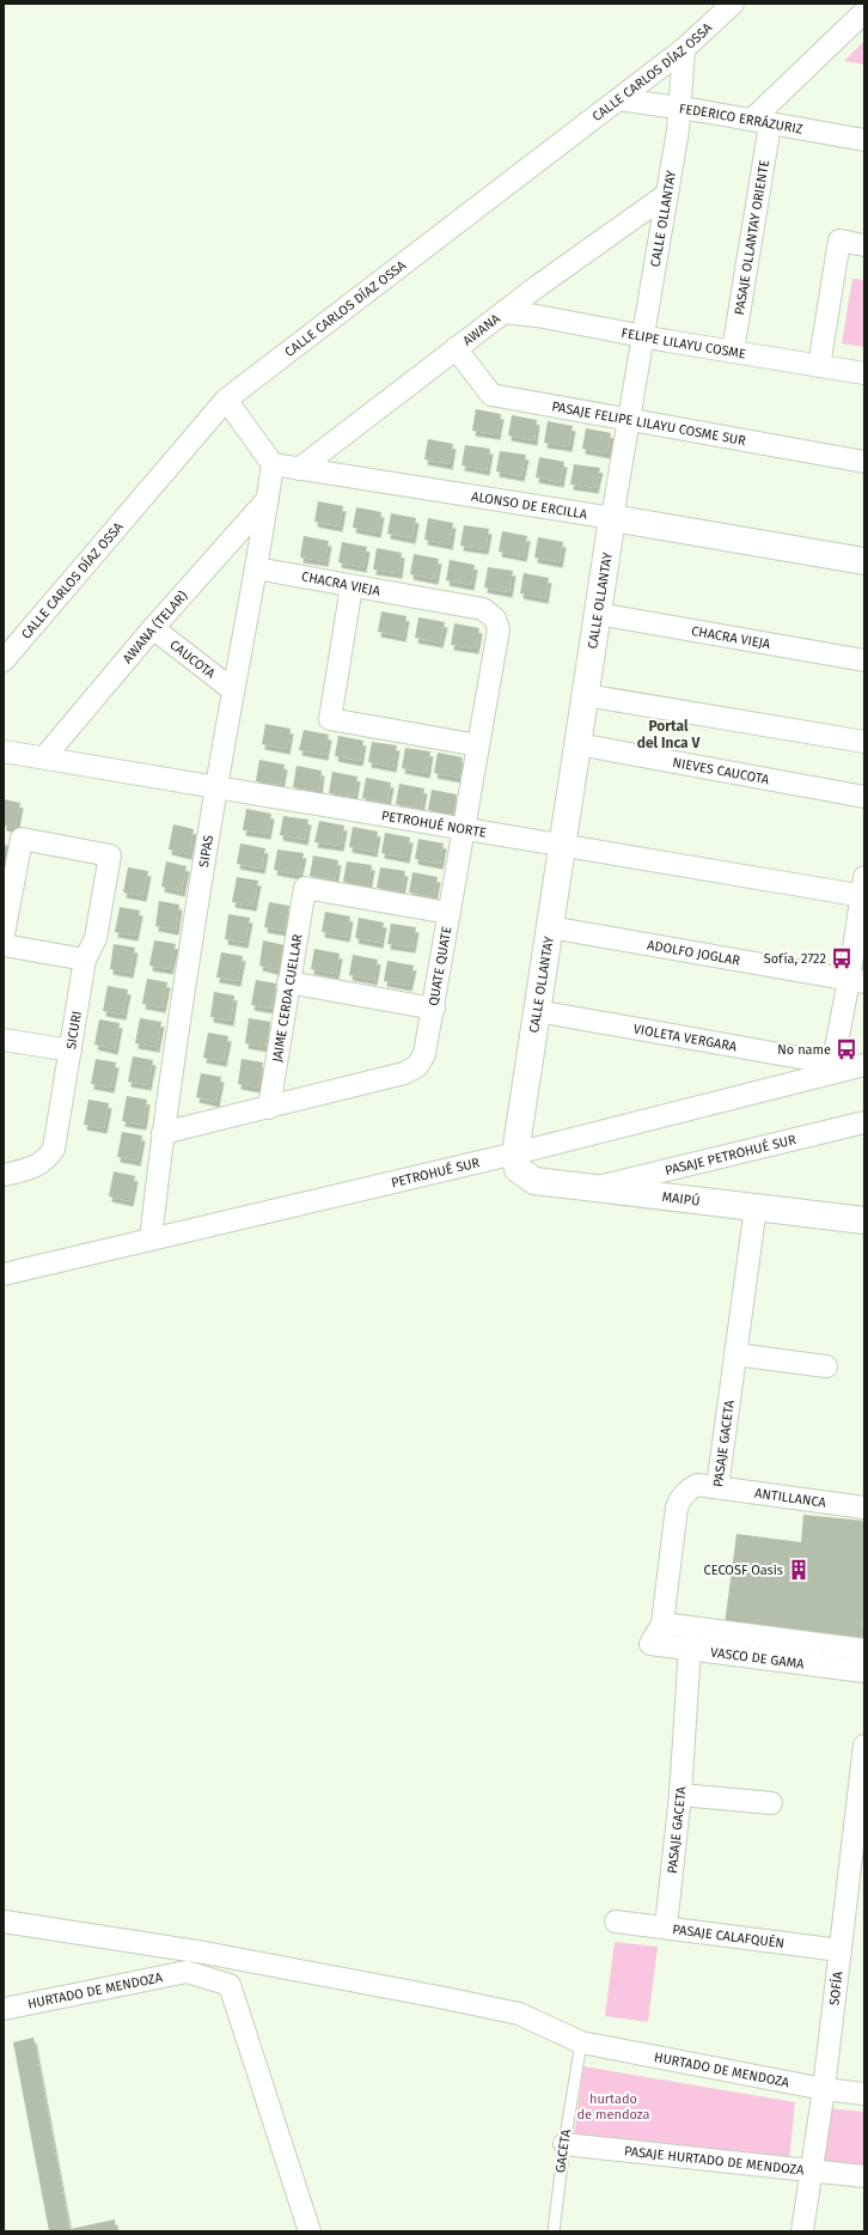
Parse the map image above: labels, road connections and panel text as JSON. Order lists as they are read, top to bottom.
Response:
{
  "streets": {
    "street": [
      "CALLE CARLOS DÍAZ OSSA",
      "FEDERICO ERRÁZURIZ",
      "CALLE OLLANTAY",
      "PASAJE OLLANTAY ORIENTE",
      "AWANA",
      "FELIPE LILAYU COSME",
      "PASAJE FELIPE LILAYU COSME SUR",
      "ALONSO DE ERCILLA",
      "CHACRA VIEJA",
      "AWANA (TELAR)",
      "CAUCOTA",
      "NIEVES CAUCOTA",
      "PETROHUÉ NORTE",
      "SIPAS",
      "ADOLFO JOGLAR",
      "QUATE QUATE",
      "JAIME CERDA CUELLAR",
      "SICURI",
      "VIOLETA VERGARA",
      "PASAJE PETROHUÉ SUR",
      "PETROHUÉ SUR",
      "MAIPÚ",
      "PASAJE GACETA",
      "ANTILLANCA",
      "VASCO DE GAMA",
      "PASAJE CALAFQUÉN",
      "SOFÍA",
      "HURTADO DE MENDOZA",
      "PASAJE HURTADO DE MENDOZA"
    ],
    "lane": ["GACETA"]
  },
  "crossings": [
    ["CALLE CARLOS DÍAZ OSSA", "FEDERICO ERRÁZURIZ"],
    ["CALLE CARLOS DÍAZ OSSA", "CALLE OLLANTAY"],
    ["FEDERICO ERRÁZURIZ", "CALLE OLLANTAY"],
    ["FEDERICO ERRÁZURIZ", "PASAJE OLLANTAY ORIENTE"],
    ["CALLE OLLANTAY", "AWANA"],
    ["CALLE OLLANTAY", "FELIPE LILAYU COSME"],
    ["CALLE OLLANTAY", "PASAJE FELIPE LILAYU COSME SUR"],
    ["CALLE OLLANTAY", "ALONSO DE ERCILLA"],
    ["CALLE OLLANTAY", "CHACRA VIEJA"],
    ["CALLE OLLANTAY", "NIEVES CAUCOTA"],
    ["CALLE OLLANTAY", "PETROHUÉ NORTE"],
    ["CALLE OLLANTAY", "ADOLFO JOGLAR"],
    ["CALLE OLLANTAY", "VIOLETA VERGARA"],
    ["CALLE OLLANTAY", "PETROHUÉ SUR"],
    ["CALLE OLLANTAY", "MAIPÚ"],
    ["PASAJE OLLANTAY ORIENTE", "FELIPE LILAYU COSME"],
    ["AWANA", "FELIPE LILAYU COSME"],
    ["AWANA", "PASAJE FELIPE LILAYU COSME SUR"],
    ["AWANA", "ALONSO DE ERCILLA"],
    ["ALONSO DE ERCILLA", "SIPAS"],
    ["CHACRA VIEJA", "SIPAS"],
    ["CHACRA VIEJA", "QUATE QUATE"],
    ["AWANA (TELAR)", "CAUCOTA"],
    ["AWANA (TELAR)", "PETROHUÉ NORTE"],
    ["AWANA (TELAR)", "SIPAS"],
    ["CAUCOTA", "SIPAS"],
    ["PETROHUÉ NORTE", "SIPAS"],
    ["PETROHUÉ NORTE", "QUATE QUATE"],
    ["SIPAS", "QUATE QUATE"],
    ["SIPAS", "PETROHUÉ SUR"],
    ["QUATE QUATE", "JAIME CERDA CUELLAR"],
    ["VIOLETA VERGARA", "PETROHUÉ SUR"],
    ["PASAJE PETROHUÉ SUR", "MAIPÚ"],
    ["PETROHUÉ SUR", "MAIPÚ"],
    ["MAIPÚ", "PASAJE GACETA"],
    ["PASAJE GACETA", "ANTILLANCA"],
    ["PASAJE GACETA", "VASCO DE GAMA"],
    ["PASAJE GACETA", "PASAJE CALAFQUÉN"],
    ["PASAJE CALAFQUÉN", "SOFÍA"],
    ["SOFÍA", "HURTADO DE MENDOZA"],
    ["SOFÍA", "PASAJE HURTADO DE MENDOZA"],
    ["HURTADO DE MENDOZA", "GACETA"],
    ["GACETA", "PASAJE HURTADO DE MENDOZA"]
  ],
  "districts": ["Portal del Inca V"],
  "parks": ["hurtado de mendoza"],
  "places": {
    "bus stop": ["Sofía, 2722", "No name"],
    "building": ["CECOSF Oasis"]
  }
}
